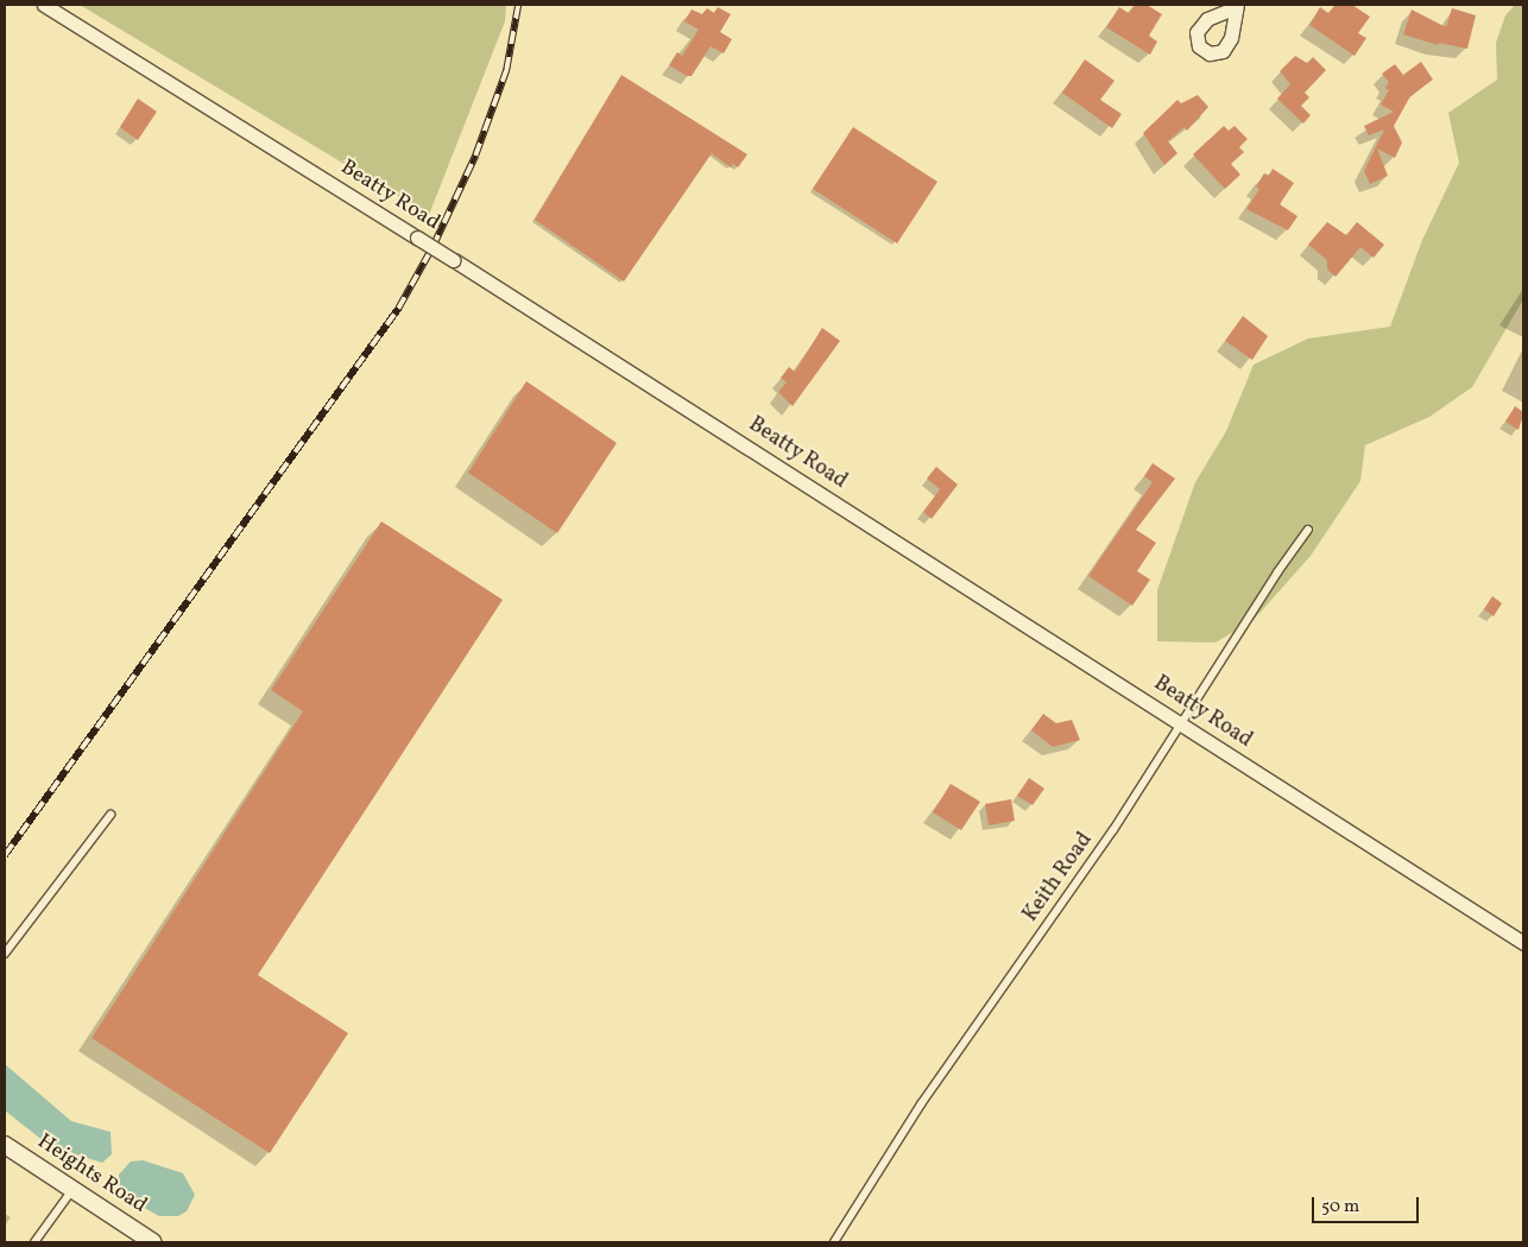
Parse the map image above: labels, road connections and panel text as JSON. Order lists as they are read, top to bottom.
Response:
{
  "streets": {
    "street": ["Beatty Road", "Heights Road"],
    "lane": ["Keith Road"]
  },
  "crossings": [
    ["Beatty Road", "Keith Road"]
  ],
  "scale_bar": "50 m"
}
